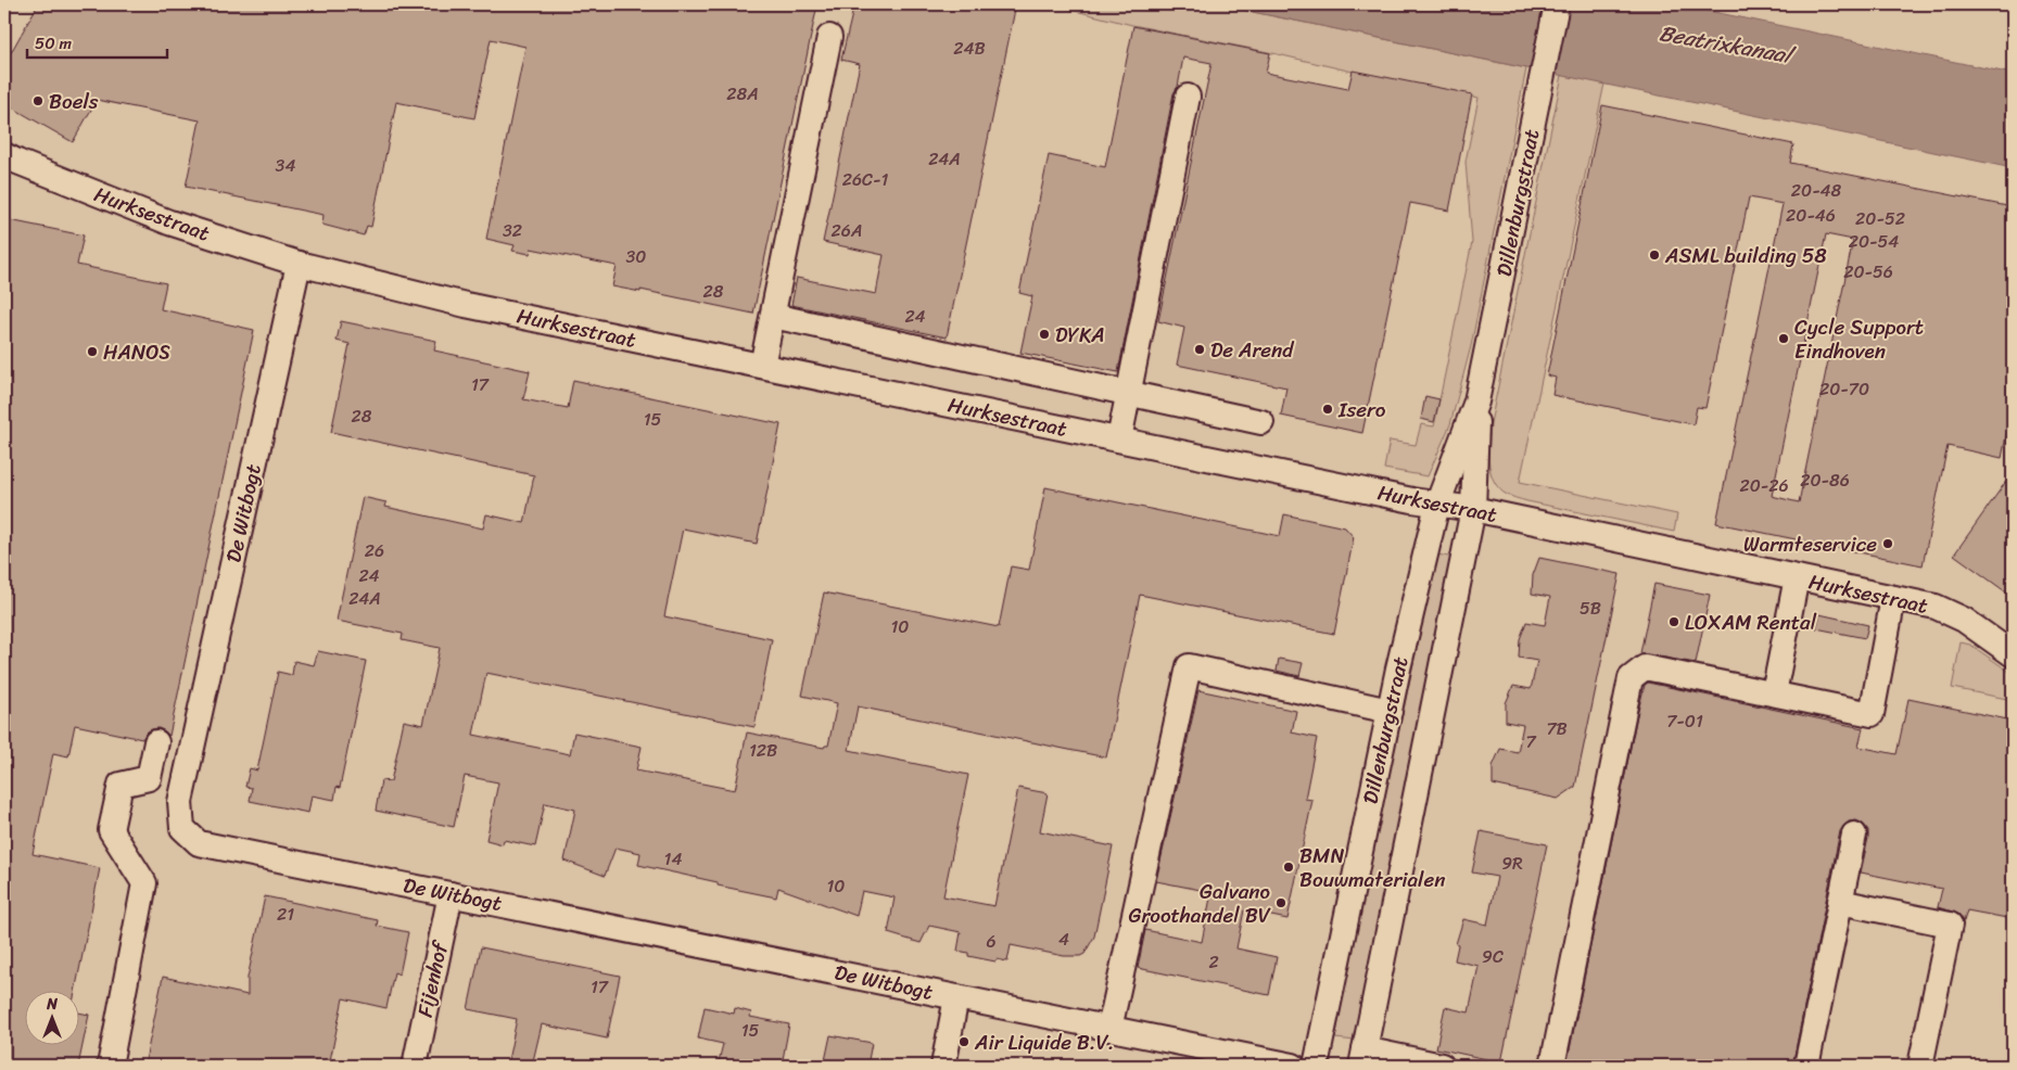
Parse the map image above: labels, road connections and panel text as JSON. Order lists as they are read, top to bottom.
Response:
{
  "streets": {
    "street": [
      "Dillenburgstraat",
      "Hurksestraat",
      "De Witbogt",
      "Fijenhof"
    ]
  },
  "crossings": [
    ["Dillenburgstraat", "Hurksestraat"],
    ["Hurksestraat", "De Witbogt"],
    ["De Witbogt", "Fijenhof"]
  ],
  "water": ["Beatrixkanaal"],
  "places": [
    "Boels",
    "ASML building 58",
    "DYKA",
    "Cycle Support Eindhoven",
    "De Arend",
    "HANOS",
    "Isero",
    "Warmteservice",
    "LOXAM Rental",
    "BMN Bouwmaterialen",
    "Galvano Groothandel BV",
    "Air Liquide B.V."
  ],
  "house_numbers": [
    "24B",
    "28A",
    "24A",
    "34",
    "26C-1",
    "20-48",
    "20-46",
    "20-52",
    "32",
    "26A",
    "20-54",
    "30",
    "20-56",
    "28",
    "24",
    "17",
    "20-70",
    "28",
    "15",
    "20-86",
    "20-26",
    "26",
    "24",
    "24A",
    "5B",
    "10",
    "7-01",
    "7B",
    "7",
    "12B",
    "14",
    "9R",
    "10",
    "21",
    "4",
    "6",
    "9C",
    "2",
    "17",
    "15"
  ],
  "scale_bar": "50 m",
  "north": "top"
}
